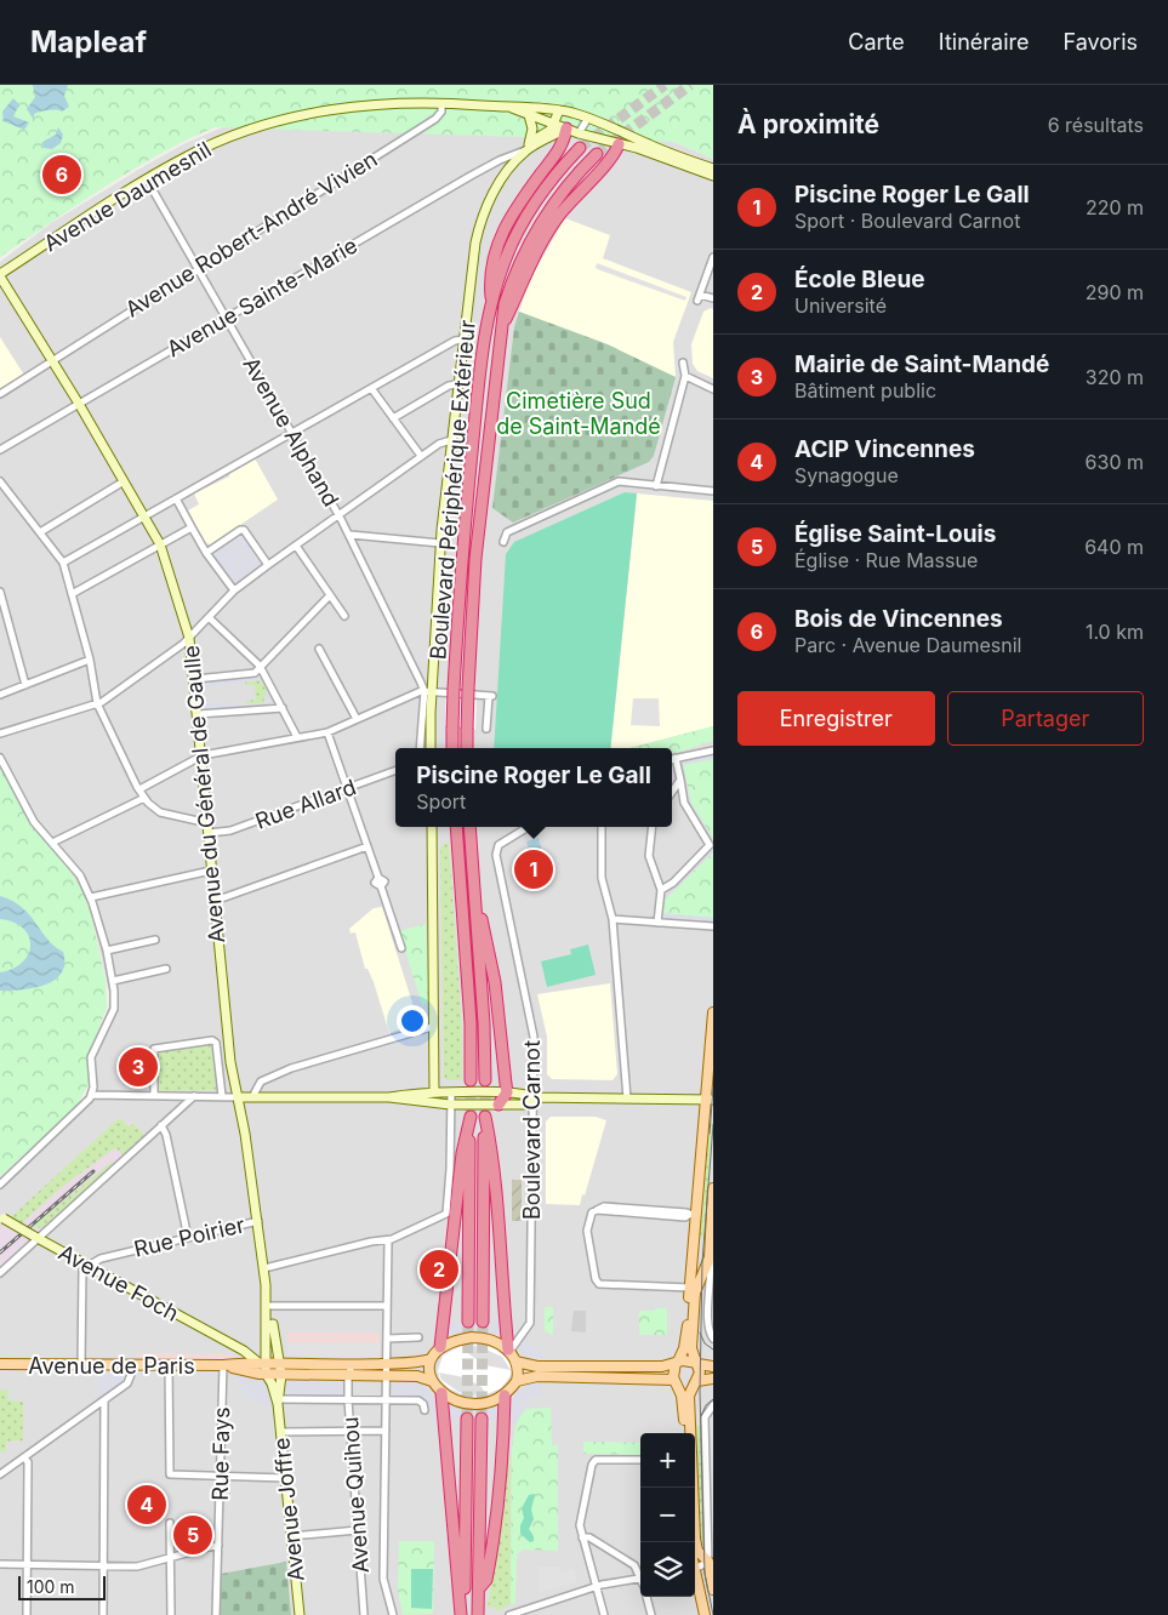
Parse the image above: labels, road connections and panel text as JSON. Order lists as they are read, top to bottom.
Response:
{
  "streets": {
    "highway": ["Boulevard Périphérique Extérieur"],
    "main road": [
      "Avenue Daumesnil",
      "Avenue du Général de Gaulle",
      "Avenue Foch",
      "Avenue de Paris",
      "Avenue Joffre"
    ],
    "street": [
      "Avenue Robert-André Vivien",
      "Avenue Sainte-Marie",
      "Avenue Alphand",
      "Rue Allard",
      "Boulevard Carnot",
      "Rue Poirier",
      "Rue Fays",
      "Avenue Quihou"
    ]
  },
  "crossings": [
    ["Avenue Daumesnil", "Avenue Robert-André Vivien"],
    ["Avenue Daumesnil", "Avenue Alphand"],
    ["Avenue Daumesnil", "Avenue du Général de Gaulle"],
    ["Avenue Robert-André Vivien", "Avenue Alphand"],
    ["Avenue Robert-André Vivien", "Avenue du Général de Gaulle"],
    ["Avenue Sainte-Marie", "Avenue Alphand"],
    ["Avenue Sainte-Marie", "Avenue du Général de Gaulle"],
    ["Avenue du Général de Gaulle", "Rue Allard"],
    ["Avenue du Général de Gaulle", "Rue Poirier"],
    ["Avenue du Général de Gaulle", "Avenue Foch"],
    ["Avenue du Général de Gaulle", "Avenue de Paris"],
    ["Avenue du Général de Gaulle", "Avenue Joffre"],
    ["Boulevard Carnot", "Avenue de Paris"],
    ["Rue Poirier", "Avenue Foch"],
    ["Avenue Foch", "Avenue de Paris"],
    ["Avenue de Paris", "Rue Fays"],
    ["Avenue de Paris", "Avenue Quihou"]
  ],
  "parks": ["Cimetière Sud de Saint-Mandé"],
  "scale_bar": "100 m",
  "page": {
    "header": "Mapleaf",
    "nav": ["Carte", "Itinéraire", "Favoris"],
    "heading": ["À proximité", "6 résultats"],
    "pins": [
      "6",
      "1",
      "3",
      "2",
      "4",
      "5"
    ],
    "list": [
      {
        "mark": "1",
        "name": "Piscine Roger Le Gall",
        "note": "Sport · Boulevard Carnot",
        "value": "220 m"
      },
      {
        "mark": "2",
        "name": "École Bleue",
        "note": "Université",
        "value": "290 m"
      },
      {
        "mark": "3",
        "name": "Mairie de Saint-Mandé",
        "note": "Bâtiment public",
        "value": "320 m"
      },
      {
        "mark": "4",
        "name": "ACIP Vincennes",
        "note": "Synagogue",
        "value": "630 m"
      },
      {
        "mark": "5",
        "name": "Église Saint-Louis",
        "note": "Église · Rue Massue",
        "value": "640 m"
      },
      {
        "mark": "6",
        "name": "Bois de Vincennes",
        "note": "Parc · Avenue Daumesnil",
        "value": "1.0 km"
      }
    ],
    "buttons": ["Enregistrer", "Partager"],
    "popup": ["Piscine Roger Le Gall", "Sport"],
    "map_buttons": ["+", "−"],
    "scale": "100 m"
  }
}
